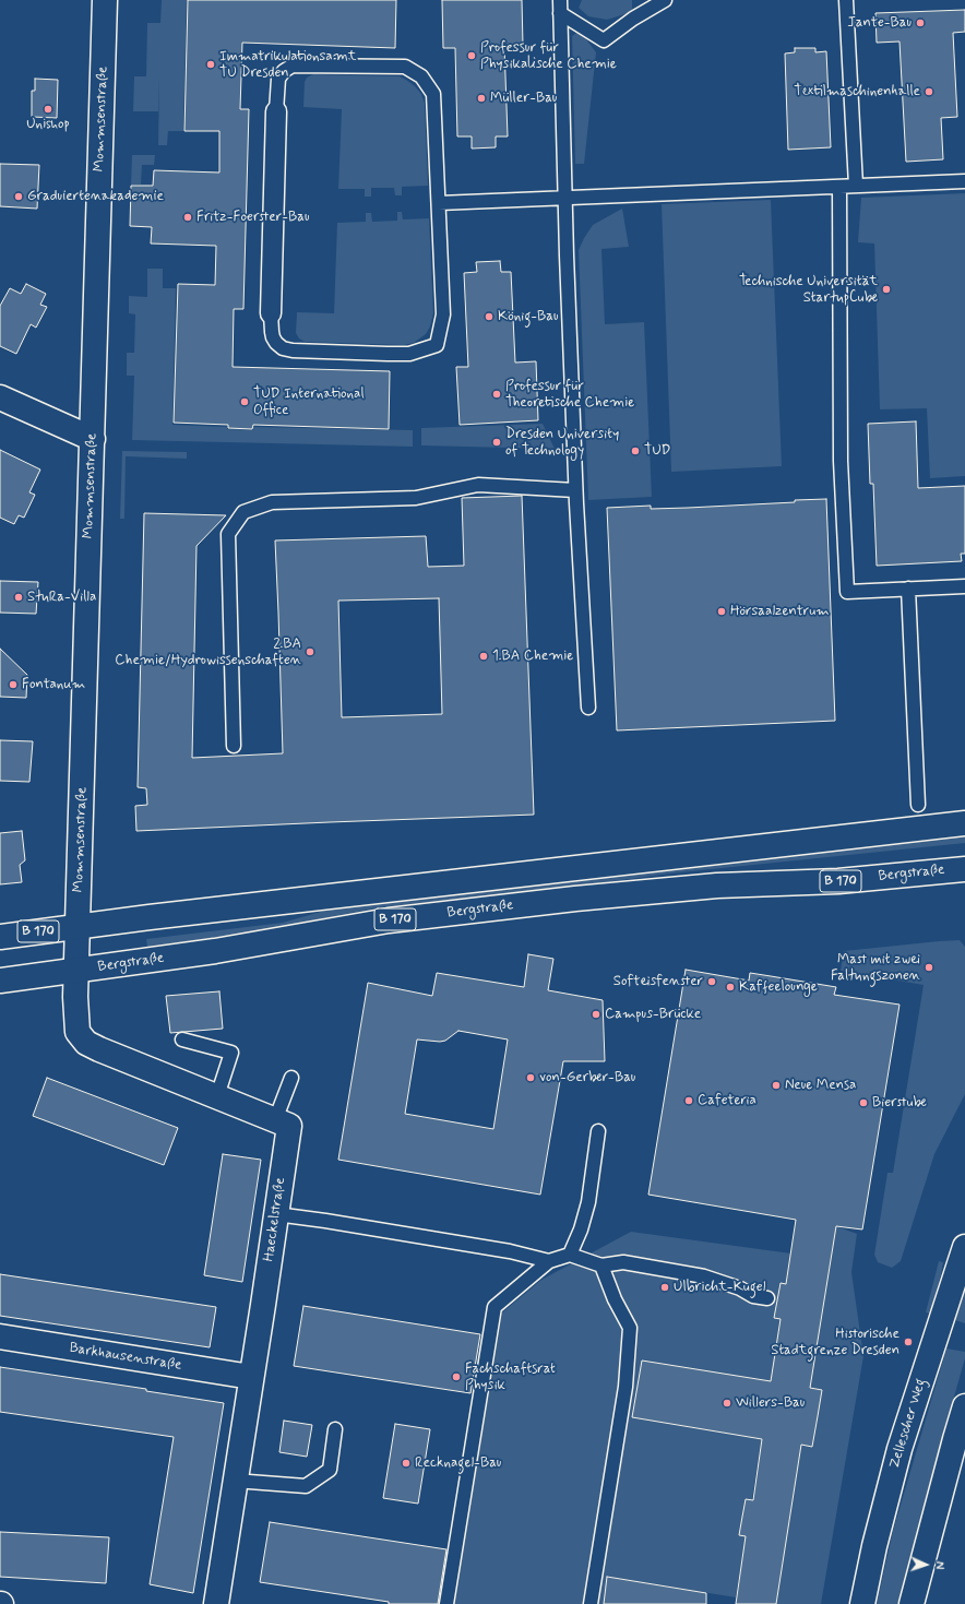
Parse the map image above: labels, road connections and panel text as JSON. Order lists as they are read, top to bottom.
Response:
{
  "streets": {
    "main road": [
      "Mommsenstraße",
      "Bergstraße",
      "B 170",
      "Haeckelstraße",
      "Barkhausenstraße",
      "Zellescher Weg"
    ]
  },
  "crossings": [
    ["Mommsenstraße", "Bergstraße"],
    ["Mommsenstraße", "B 170"],
    ["Mommsenstraße", "Haeckelstraße"],
    ["Bergstraße", "Haeckelstraße"],
    ["Haeckelstraße", "Barkhausenstraße"]
  ],
  "places": [
    "Jante-Bau",
    "Professur für Physikalische Chemie",
    "Immatrikulationsamt TU Dresden",
    "Textilmaschinenhalle",
    "Müller-Bau",
    "Unishop",
    "Graduiertenakademie",
    "Fritz-Foerster-Bau",
    "Technische Universität StartupCube",
    "König-Bau",
    "Professur für Theoretische Chemie",
    "TUD International Office",
    "Dresden University of Technology",
    "TUD",
    "StuRa-Villa",
    "Hörsaalzentrum",
    "2.BA Chemie/Hydrowissenschaften",
    "1.BA Chemie",
    "Fontanum",
    "Mast mit zwei Faltungszonen",
    "Softeisfenster",
    "Kaffeelounge",
    "Campus-Brücke",
    "von-Gerber-Bau",
    "Neue Mensa",
    "Cafeteria",
    "Bierstube",
    "Ulbricht-Kugel",
    "Historische Stadtgrenze Dresden",
    "Fachschaftsrat Physik",
    "Willers-Bau",
    "Recknagel-Bau"
  ],
  "north": "right"
}
